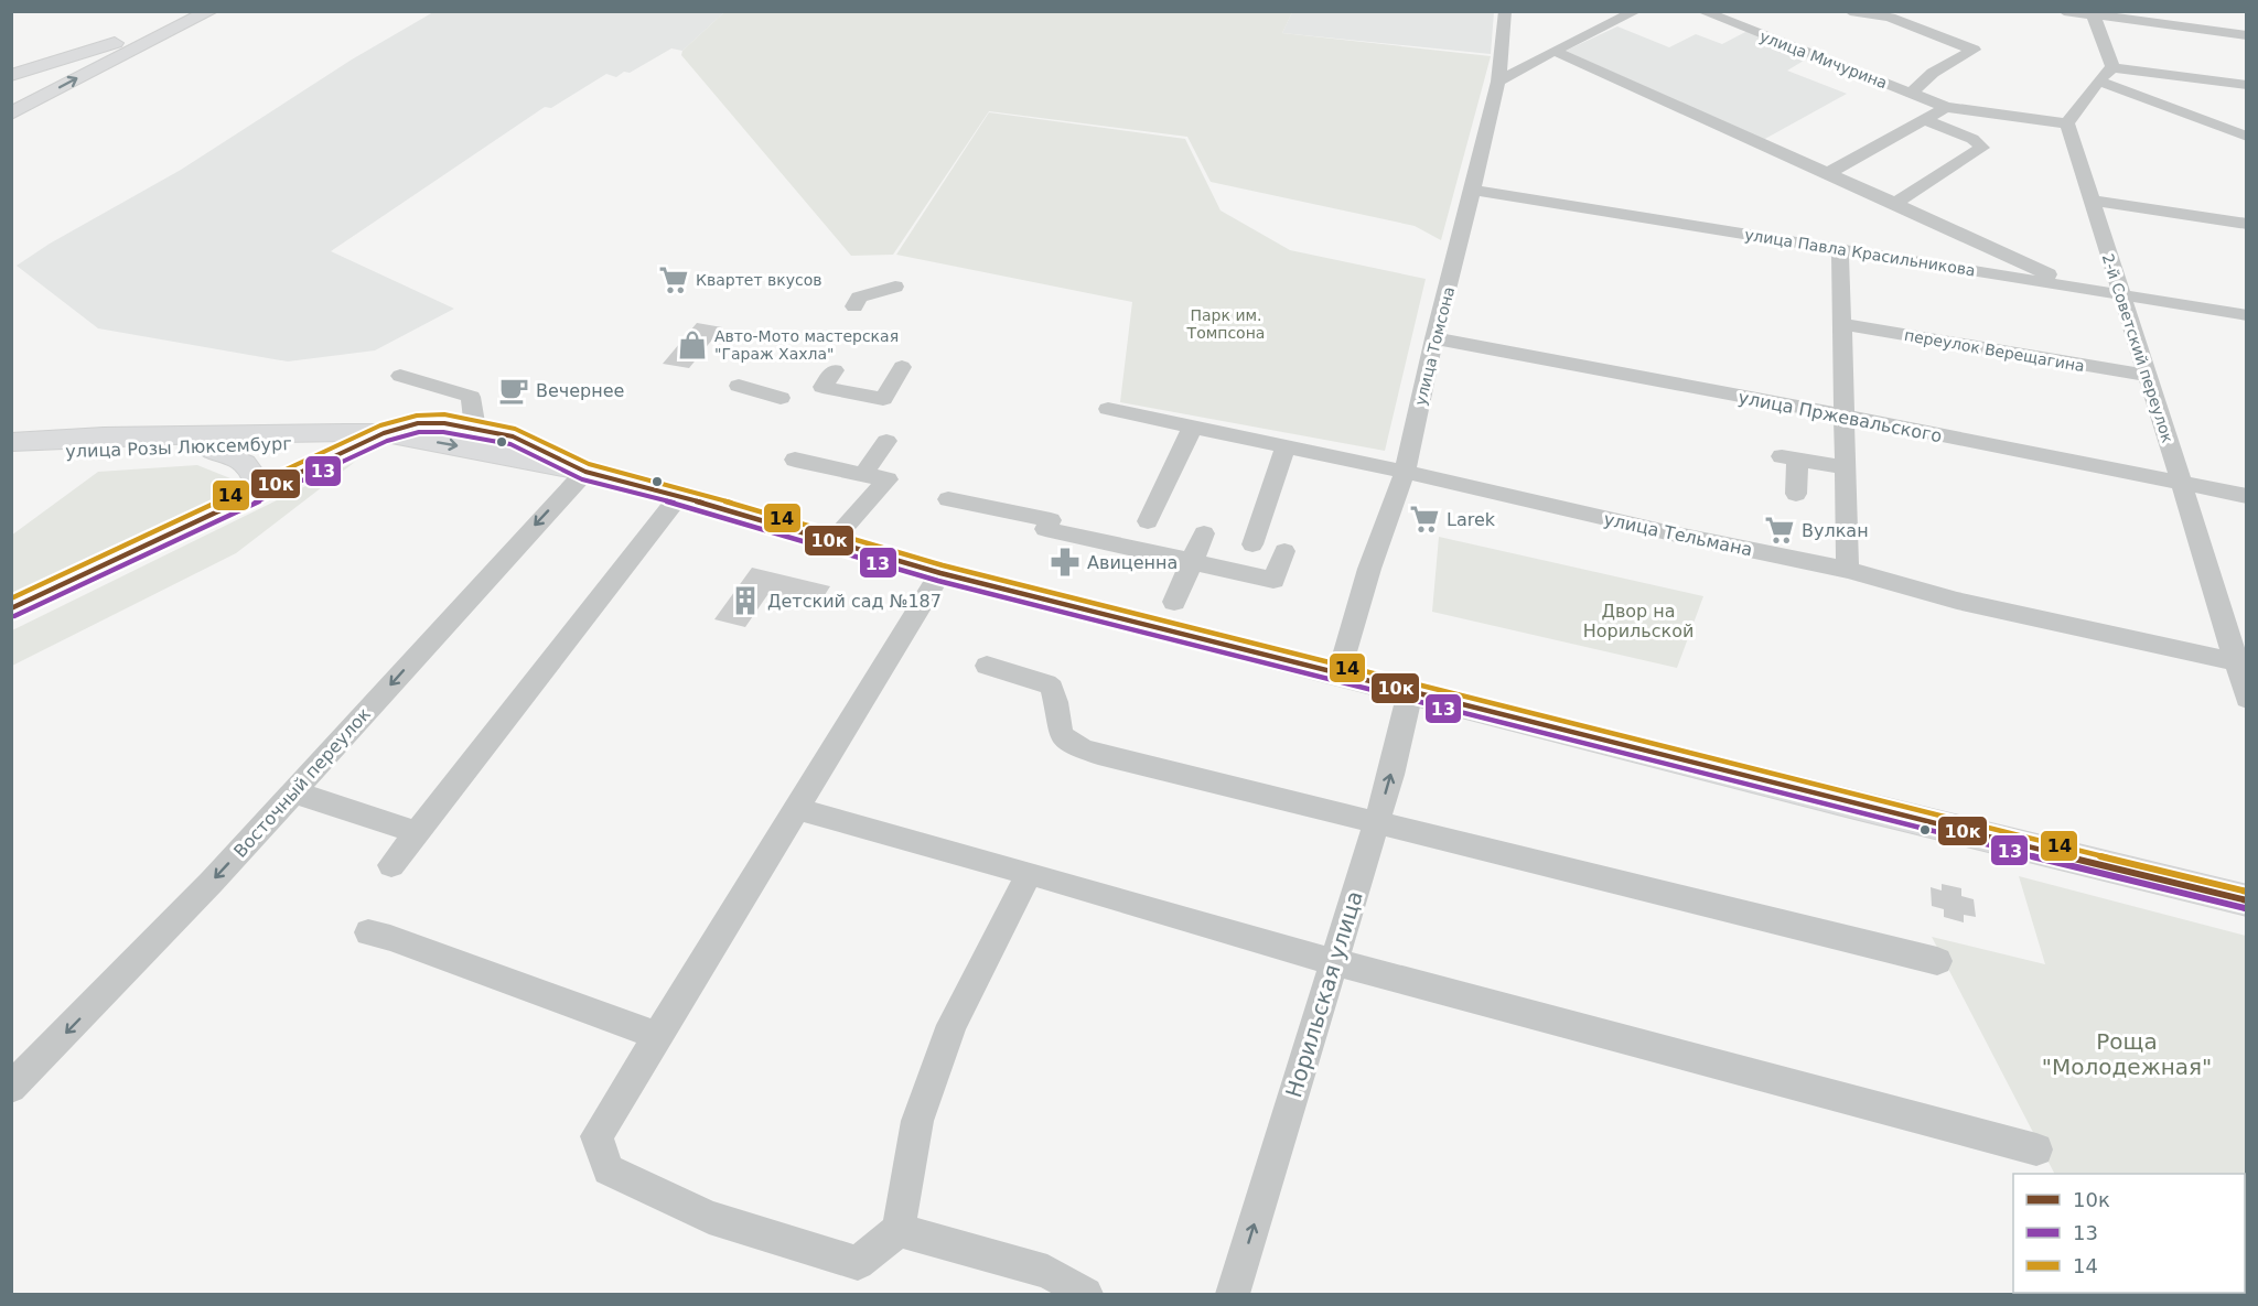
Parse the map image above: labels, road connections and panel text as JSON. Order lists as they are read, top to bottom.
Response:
{
  "streets": {
    "main road": ["улица Розы Люксембург"],
    "street": [
      "улица Мичурина",
      "улица Павла Красильникова",
      "улица Томсона",
      "2-й Советский переулок",
      "переулок Верещагина",
      "улица Пржевальского",
      "улица Тельмана",
      "Восточный переулок",
      "Норильская улица"
    ]
  },
  "crossings": [
    ["улица Мичурина", "2-й Советский переулок"],
    ["улица Павла Красильникова", "улица Томсона"],
    ["улица Павла Красильникова", "2-й Советский переулок"],
    ["улица Томсона", "улица Пржевальского"],
    ["улица Томсона", "улица Розы Люксембург"],
    ["улица Томсона", "улица Тельмана"],
    ["2-й Советский переулок", "переулок Верещагина"],
    ["2-й Советский переулок", "улица Пржевальского"],
    ["2-й Советский переулок", "улица Тельмана"],
    ["улица Розы Люксембург", "Восточный переулок"],
    ["улица Розы Люксембург", "Норильская улица"]
  ],
  "one_way": ["Норильская улица"],
  "parks": ["Парк им. Томпсона", "Двор на Норильской", "Роща \"Молодежная\""],
  "places": {
    "supermarket": ["Квартет вкусов", "Larek", "Вулкан"],
    "shop": ["Авто-Мото мастерская \"Гараж Хахла\""],
    "cafe": ["Вечернее"],
    "pharmacy": ["Авиценна"],
    "building": ["Детский сад №187"]
  },
  "lines": ["transit line 14", "transit line 10к", "transit line 13"],
  "legend": ["10к", "13", "14"]
}
